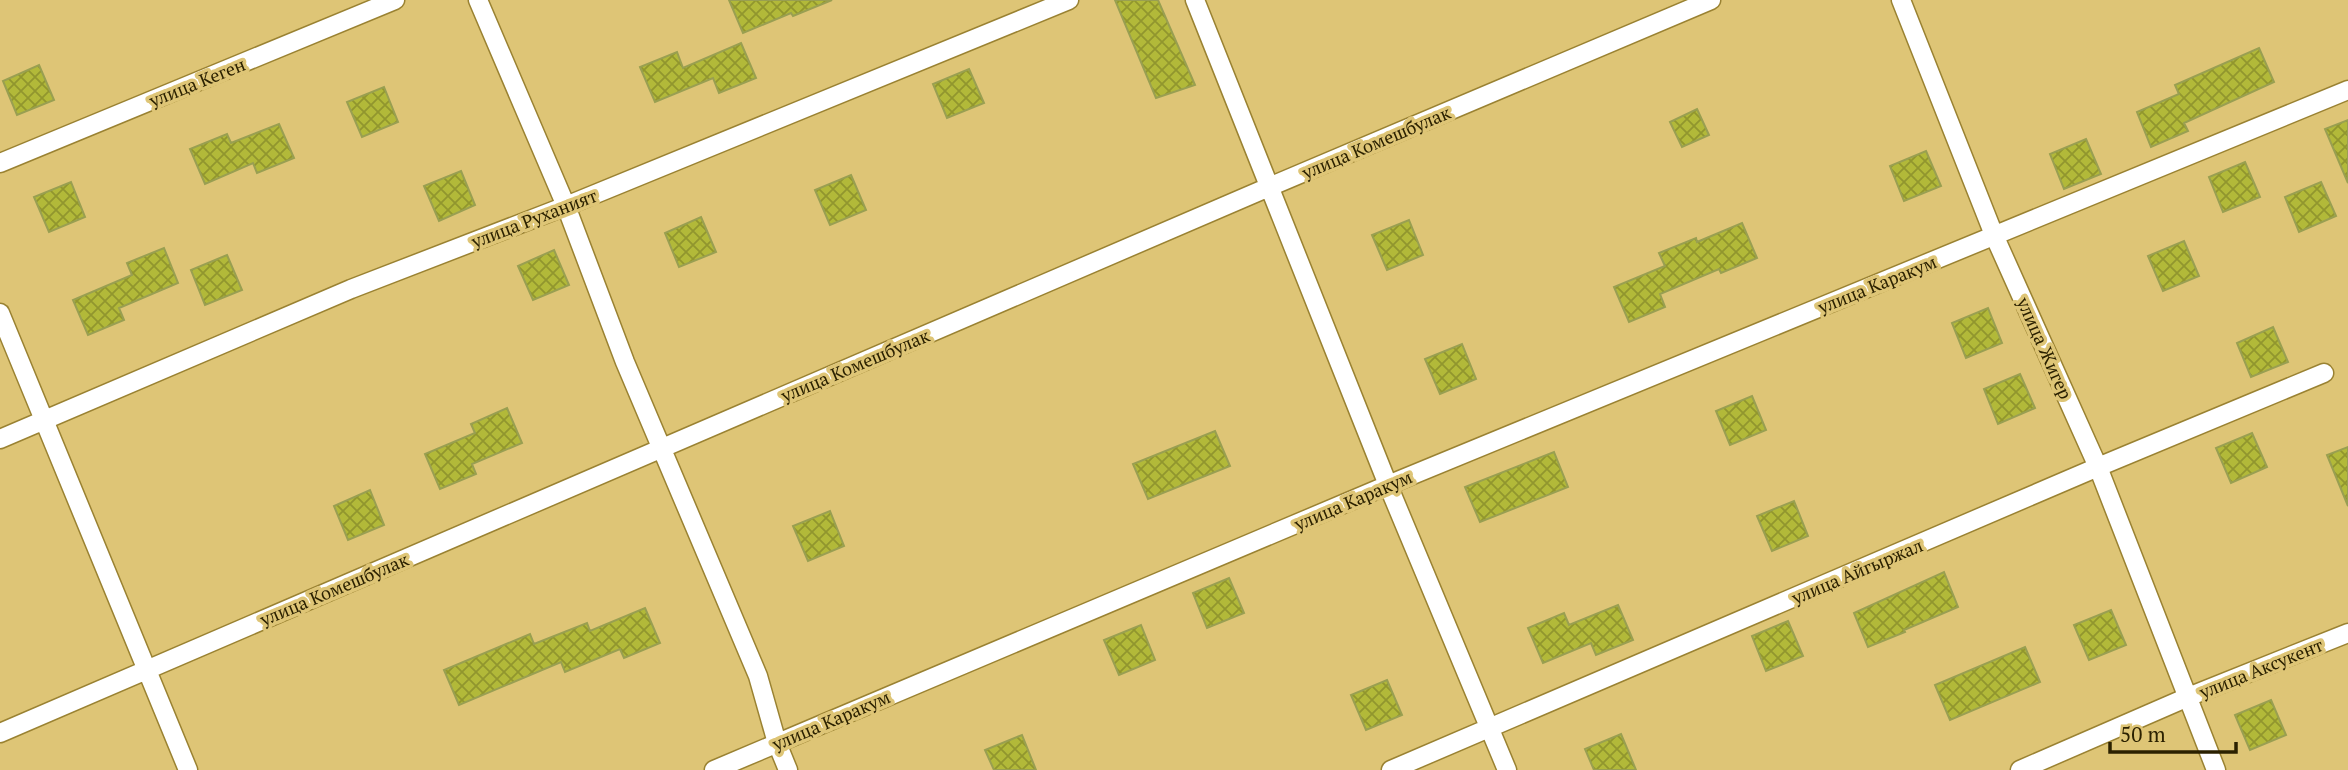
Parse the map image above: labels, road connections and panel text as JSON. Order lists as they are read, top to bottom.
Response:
{
  "streets": {
    "street": [
      "улица Кеген",
      "улица Комешбулак",
      "улица Руханият",
      "улица Каракум",
      "улица Жигер",
      "улица Айгыржал",
      "улица Аксукент"
    ]
  },
  "crossings": [
    ["улица Каракум", "улица Жигер"],
    ["улица Жигер", "улица Айгыржал"],
    ["улица Жигер", "улица Аксукент"]
  ],
  "scale_bar": "50 m"
}
